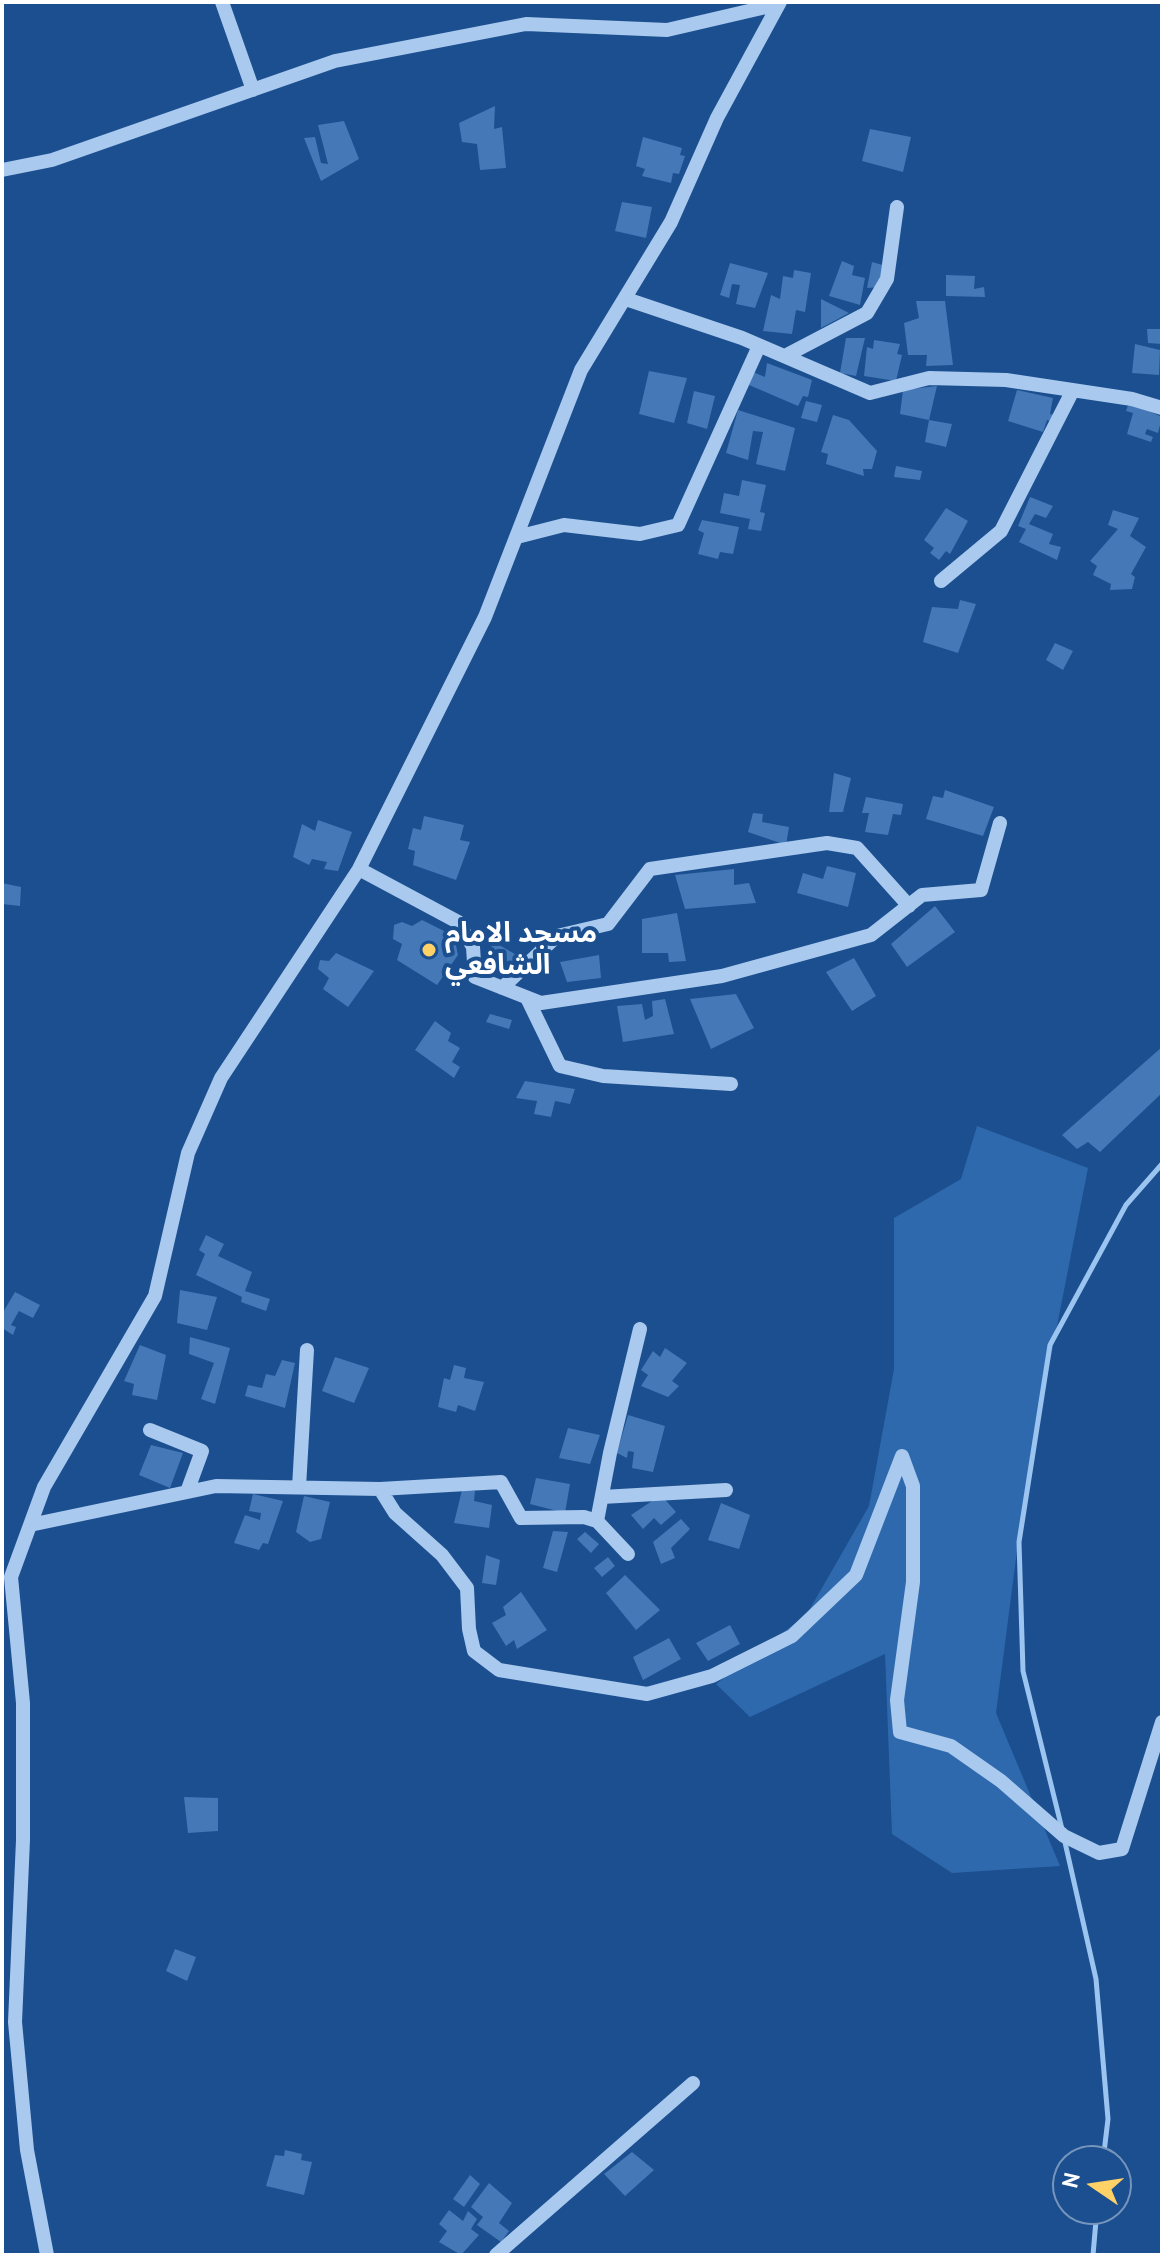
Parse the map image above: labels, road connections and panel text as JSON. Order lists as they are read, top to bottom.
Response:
{
  "places": ["مسجد الامام الشافعي"],
  "north": "left"
}
